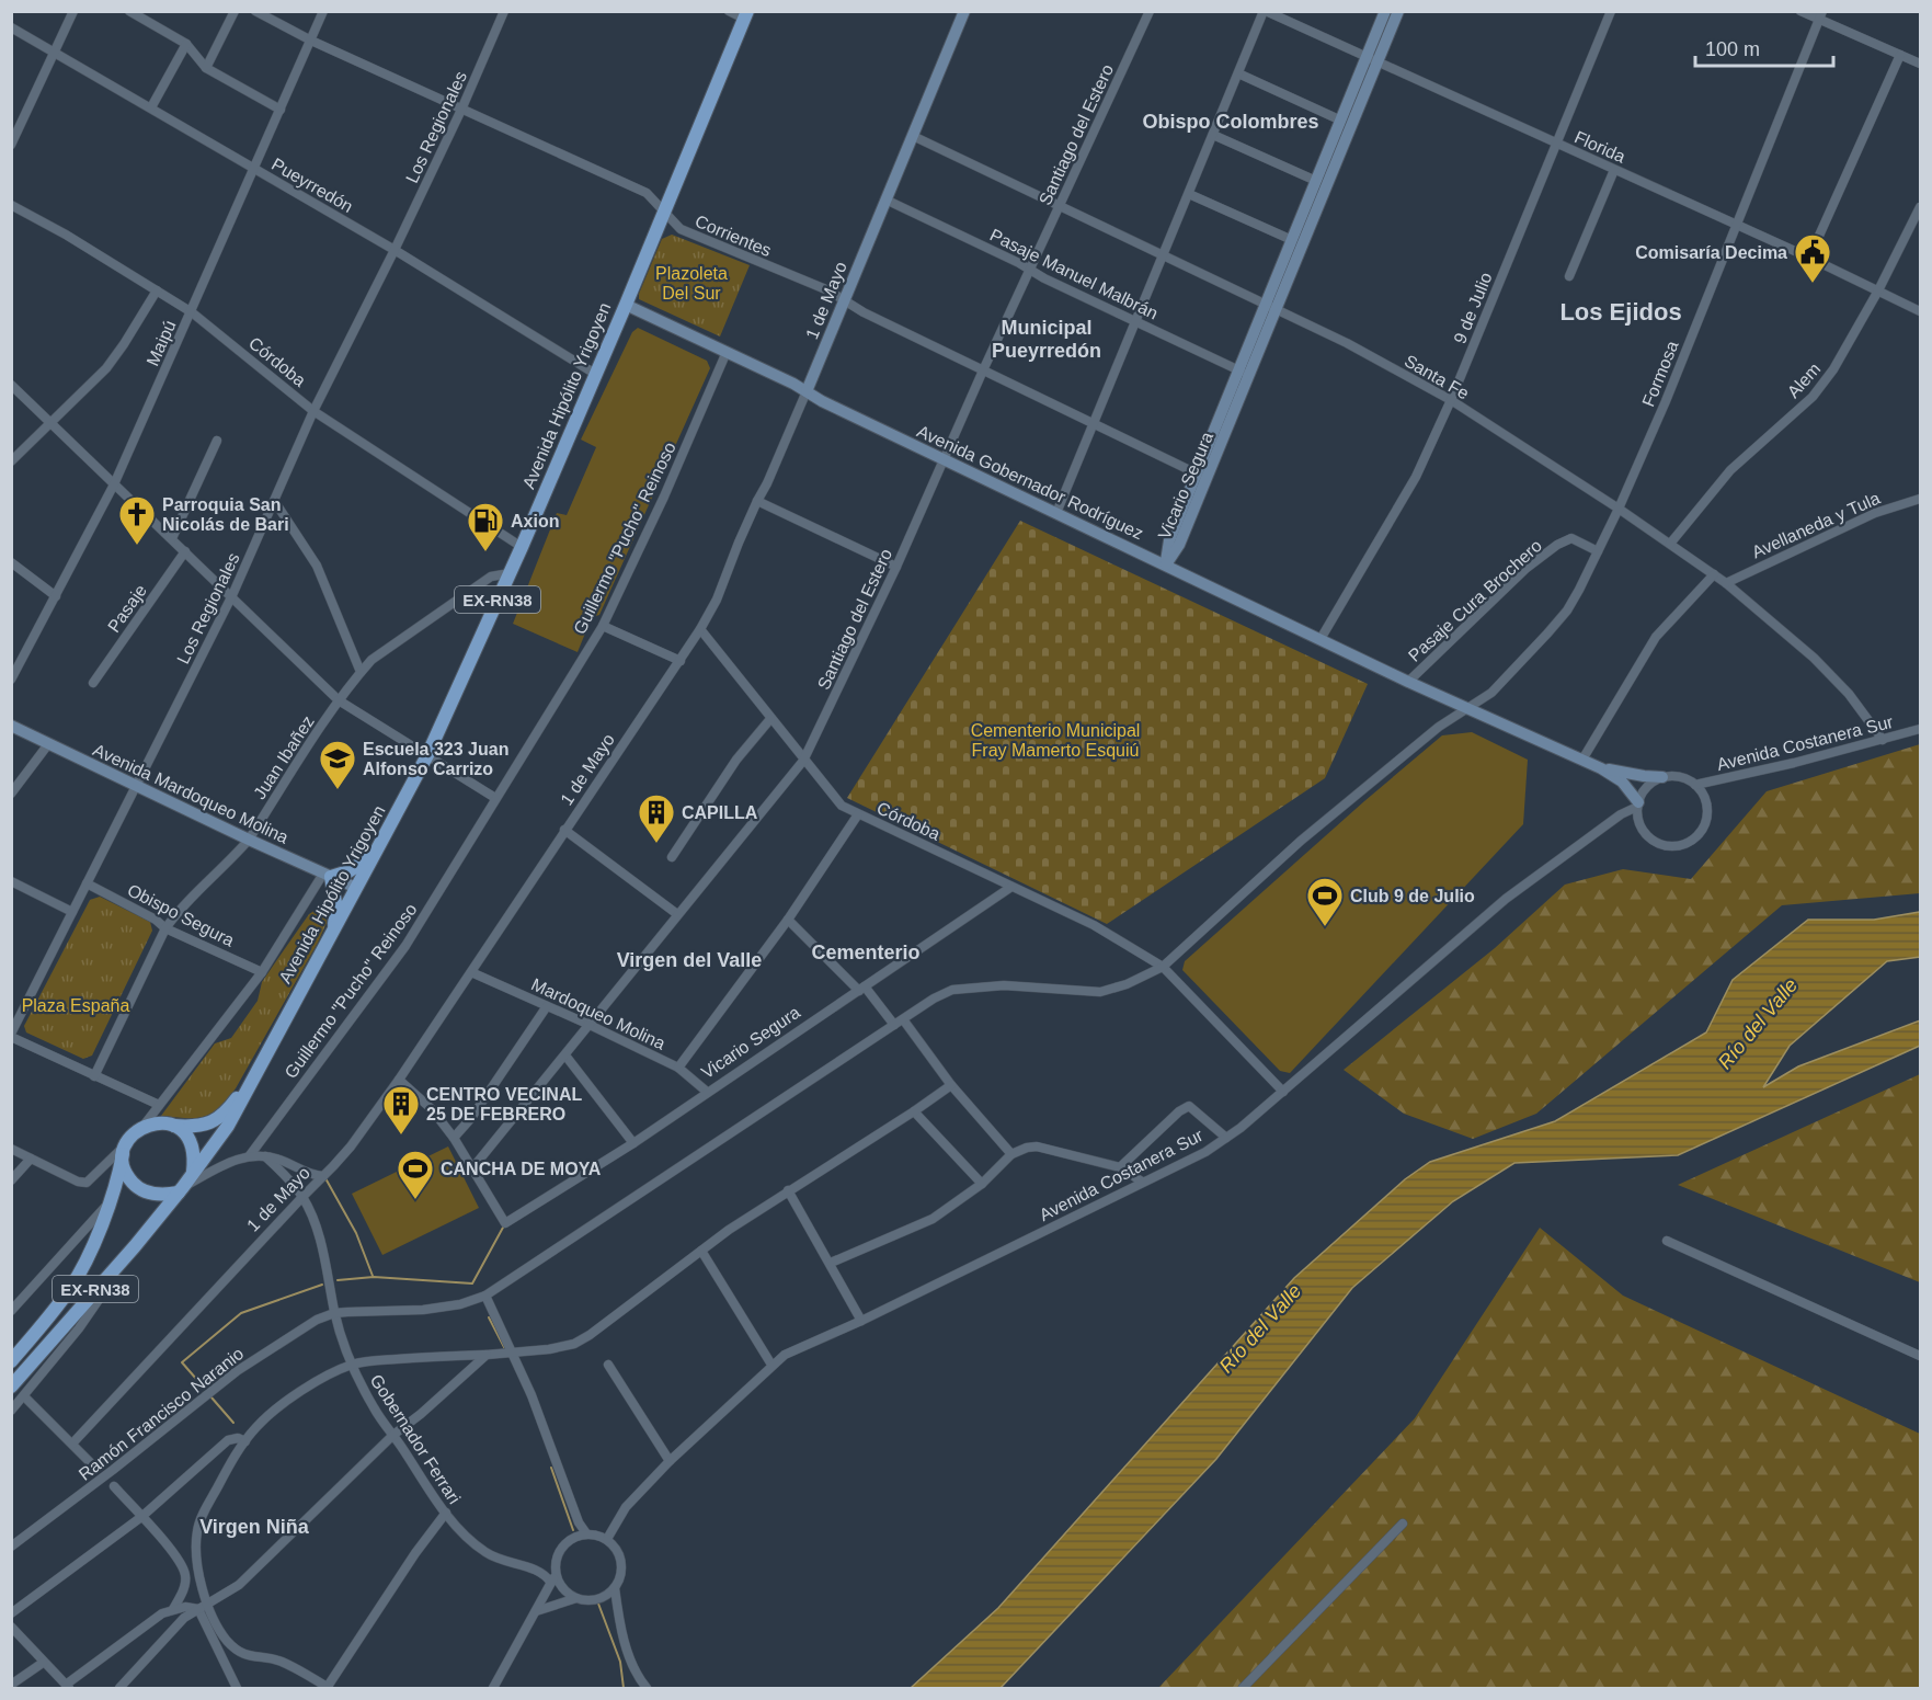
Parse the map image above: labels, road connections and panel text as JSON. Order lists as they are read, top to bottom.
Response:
{
  "streets": {
    "main road": ["Avenida Hipólito Yrigoyen", "EX-RN38"],
    "street": [
      "Los Regionales",
      "Santiago del Estero",
      "Florida",
      "Pueyrredón",
      "Corrientes",
      "Pasaje Manuel Malbrán",
      "1 de Mayo",
      "9 de Julio",
      "Maipú",
      "Córdoba",
      "Formosa",
      "Santa Fe",
      "Alem",
      "Avenida Gobernador Rodríguez",
      "Vicario Segura",
      "Avellaneda y Tula",
      "Guillermo \"Pucho\" Reinoso",
      "Pasaje Cura Brochero",
      "Pasaje",
      "Avenida Costanera Sur",
      "Juan Ibañez",
      "Avenida Mardoqueo Molina",
      "Obispo Segura",
      "Mardoqueo Molina",
      "Ramón Francisco Naranio",
      "Gobernador Ferrari"
    ]
  },
  "crossings": [
    ["Los Regionales", "Pueyrredón"],
    ["Los Regionales", "Corrientes"],
    ["Los Regionales", "Córdoba"],
    ["Los Regionales", "Avenida Mardoqueo Molina"],
    ["Los Regionales", "Obispo Segura"],
    ["Santiago del Estero", "Corrientes"],
    ["Santiago del Estero", "Pasaje Manuel Malbrán"],
    ["Santiago del Estero", "Córdoba"],
    ["Santiago del Estero", "Santa Fe"],
    ["Santiago del Estero", "Avenida Gobernador Rodríguez"],
    ["Santiago del Estero", "Vicario Segura"],
    ["Santiago del Estero", "Mardoqueo Molina"],
    ["Florida", "9 de Julio"],
    ["Florida", "Formosa"],
    ["Florida", "Alem"],
    ["Florida", "Vicario Segura"],
    ["Pueyrredón", "Maipú"],
    ["Pueyrredón", "Avenida Hipólito Yrigoyen"],
    ["Corrientes", "1 de Mayo"],
    ["Corrientes", "Maipú"],
    ["Corrientes", "Avenida Hipólito Yrigoyen"],
    ["Corrientes", "Vicario Segura"],
    ["Pasaje Manuel Malbrán", "1 de Mayo"],
    ["Pasaje Manuel Malbrán", "Vicario Segura"],
    ["1 de Mayo", "Córdoba"],
    ["1 de Mayo", "Santa Fe"],
    ["1 de Mayo", "Avenida Gobernador Rodríguez"],
    ["1 de Mayo", "Mardoqueo Molina"],
    ["1 de Mayo", "Gobernador Ferrari"],
    ["9 de Julio", "Santa Fe"],
    ["9 de Julio", "Avenida Gobernador Rodríguez"],
    ["Maipú", "Córdoba"],
    ["Córdoba", "Formosa"],
    ["Córdoba", "Avenida Hipólito Yrigoyen"],
    ["Córdoba", "Vicario Segura"],
    ["Córdoba", "Avenida Costanera Sur"],
    ["Formosa", "Santa Fe"],
    ["Formosa", "Avenida Gobernador Rodríguez"],
    ["Formosa", "Pasaje Cura Brochero"],
    ["Formosa", "Ramón Francisco Naranio"],
    ["Formosa", "Gobernador Ferrari"],
    ["Santa Fe", "Alem"],
    ["Santa Fe", "Vicario Segura"],
    ["Santa Fe", "Avellaneda y Tula"],
    ["Santa Fe", "Avenida Costanera Sur"],
    ["Avenida Hipólito Yrigoyen", "Avenida Gobernador Rodríguez"],
    ["Avenida Hipólito Yrigoyen", "EX-RN38"],
    ["Avenida Hipólito Yrigoyen", "Juan Ibañez"],
    ["Avenida Hipólito Yrigoyen", "Avenida Mardoqueo Molina"],
    ["Avenida Gobernador Rodríguez", "Vicario Segura"],
    ["Avenida Gobernador Rodríguez", "Guillermo \"Pucho\" Reinoso"],
    ["Avenida Gobernador Rodríguez", "Pasaje Cura Brochero"],
    ["Avenida Gobernador Rodríguez", "Avenida Costanera Sur"],
    ["Vicario Segura", "Mardoqueo Molina"],
    ["Juan Ibañez", "Avenida Mardoqueo Molina"],
    ["Juan Ibañez", "Obispo Segura"],
    ["Ramón Francisco Naranio", "Gobernador Ferrari"]
  ],
  "districts": [
    "Obispo Colombres",
    "Los Ejidos",
    "Municipal Pueyrredón",
    "Cementerio",
    "Virgen del Valle",
    "Virgen Niña"
  ],
  "water": ["Río del Valle"],
  "parks": ["Plazoleta Del Sur", "Cementerio Municipal Fray Mamerto Esquiú", "Plaza España"],
  "places": {
    "public building": ["Comisaría Decima"],
    "church": ["Parroquia San Nicolás de Bari"],
    "fuel station": ["Axion"],
    "school or university": ["Escuela 323 Juan Alfonso Carrizo"],
    "building": ["CAPILLA", "CENTRO VECINAL 25 DE FEBRERO"],
    "sports": ["Club 9 de Julio", "CANCHA DE MOYA"]
  },
  "scale_bar": "100 m"
}
